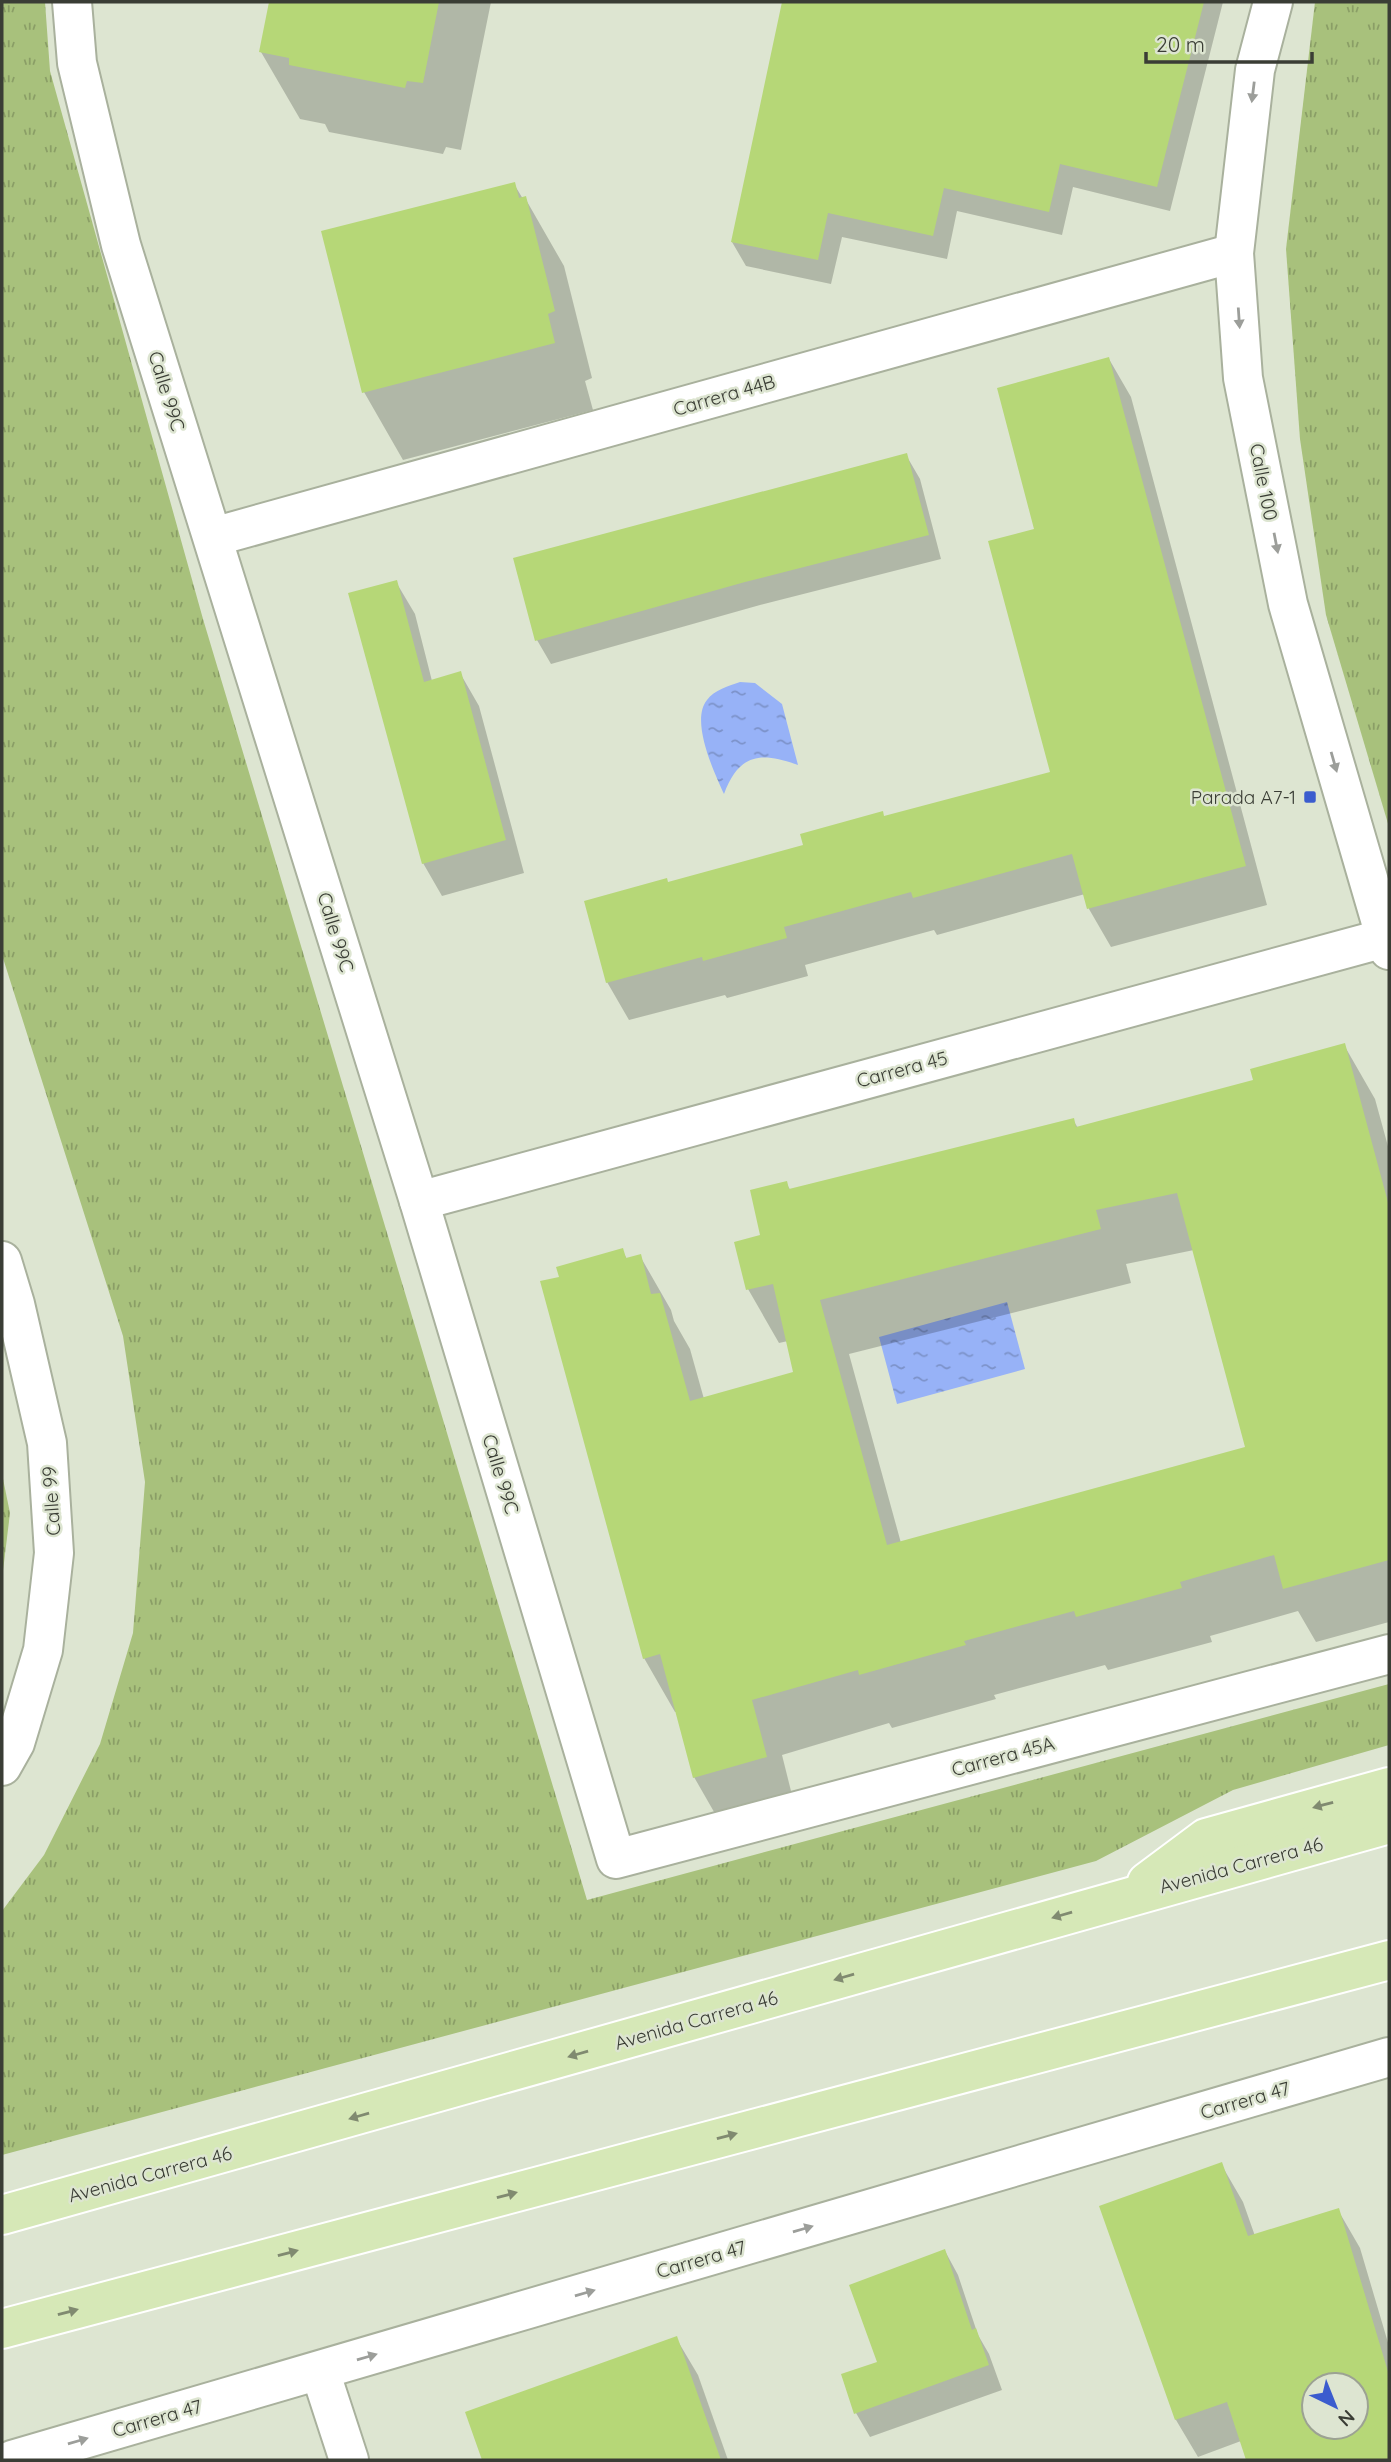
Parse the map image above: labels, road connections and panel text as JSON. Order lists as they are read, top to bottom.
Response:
{
  "streets": {
    "main road": ["Avenida Carrera 46"],
    "street": [
      "Calle 99C",
      "Carrera 44B",
      "Calle 100",
      "Carrera 45",
      "Calle 99",
      "Carrera 45A",
      "Carrera 47"
    ]
  },
  "crossings": [
    ["Calle 99C", "Carrera 44B"],
    ["Calle 99C", "Carrera 45"],
    ["Calle 99C", "Carrera 45A"],
    ["Carrera 44B", "Calle 100"],
    ["Calle 100", "Carrera 45"]
  ],
  "one_way": ["Calle 100", "Carrera 47"],
  "places": {
    "transit": ["Parada A7-1"]
  },
  "scale_bar": "20 m",
  "north": "bottom right"
}
